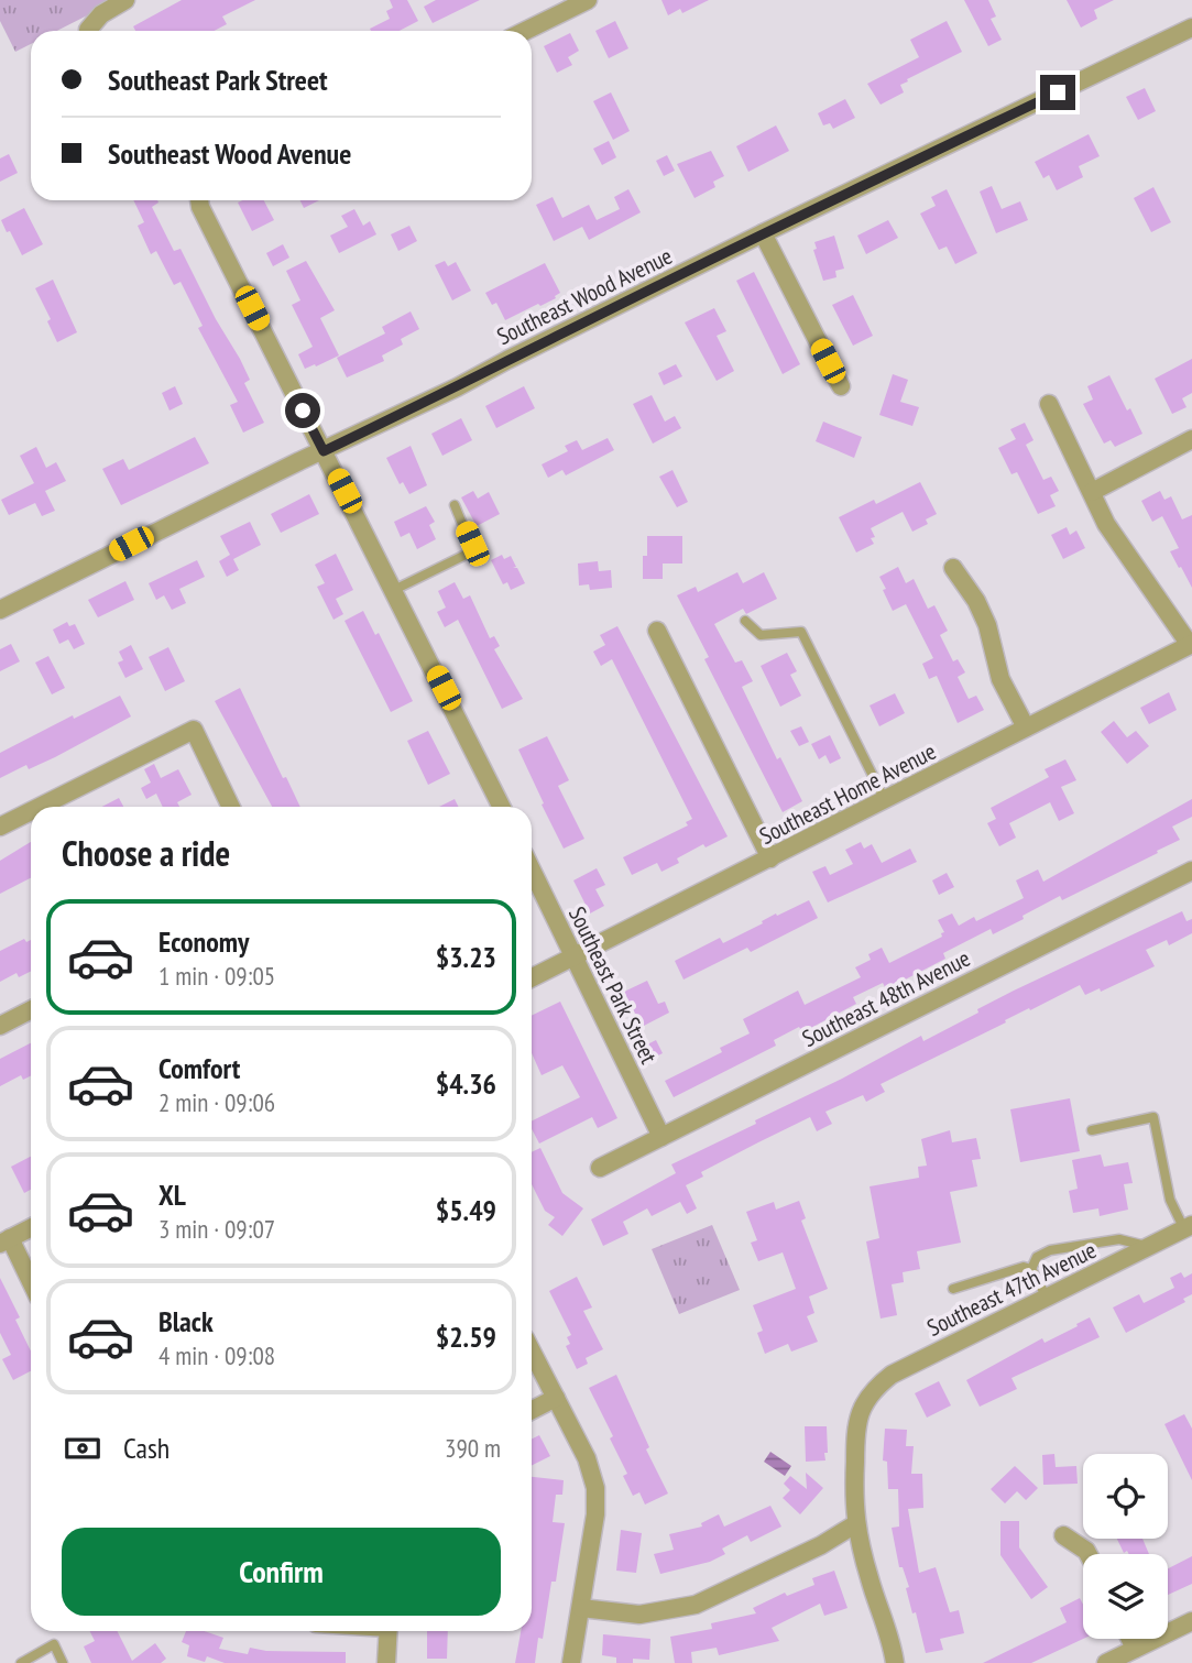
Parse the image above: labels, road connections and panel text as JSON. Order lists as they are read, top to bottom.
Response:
{
  "streets": {
    "street": [
      "Southeast Wood Avenue",
      "Southeast Home Avenue",
      "Southeast Park Street",
      "Southeast 48th Avenue",
      "Southeast 47th Avenue"
    ]
  },
  "crossings": [
    ["Southeast Home Avenue", "Southeast Park Street"],
    ["Southeast Park Street", "Southeast 48th Avenue"]
  ],
  "page": {
    "banner": ["Southeast Park Street", "Southeast Wood Avenue"],
    "heading": "Choose a ride",
    "list": [
      {
        "name": "Economy",
        "note": "1 min · 09:05",
        "value": "$3.23"
      },
      {
        "name": "Comfort",
        "note": "2 min · 09:06",
        "value": "$4.36"
      },
      {
        "name": "XL",
        "note": "3 min · 09:07",
        "value": "$5.49"
      },
      {
        "name": "Black",
        "note": "4 min · 09:08",
        "value": "$2.59"
      }
    ],
    "pay": ["Cash", "390 m"],
    "buttons": "Confirm"
  }
}
